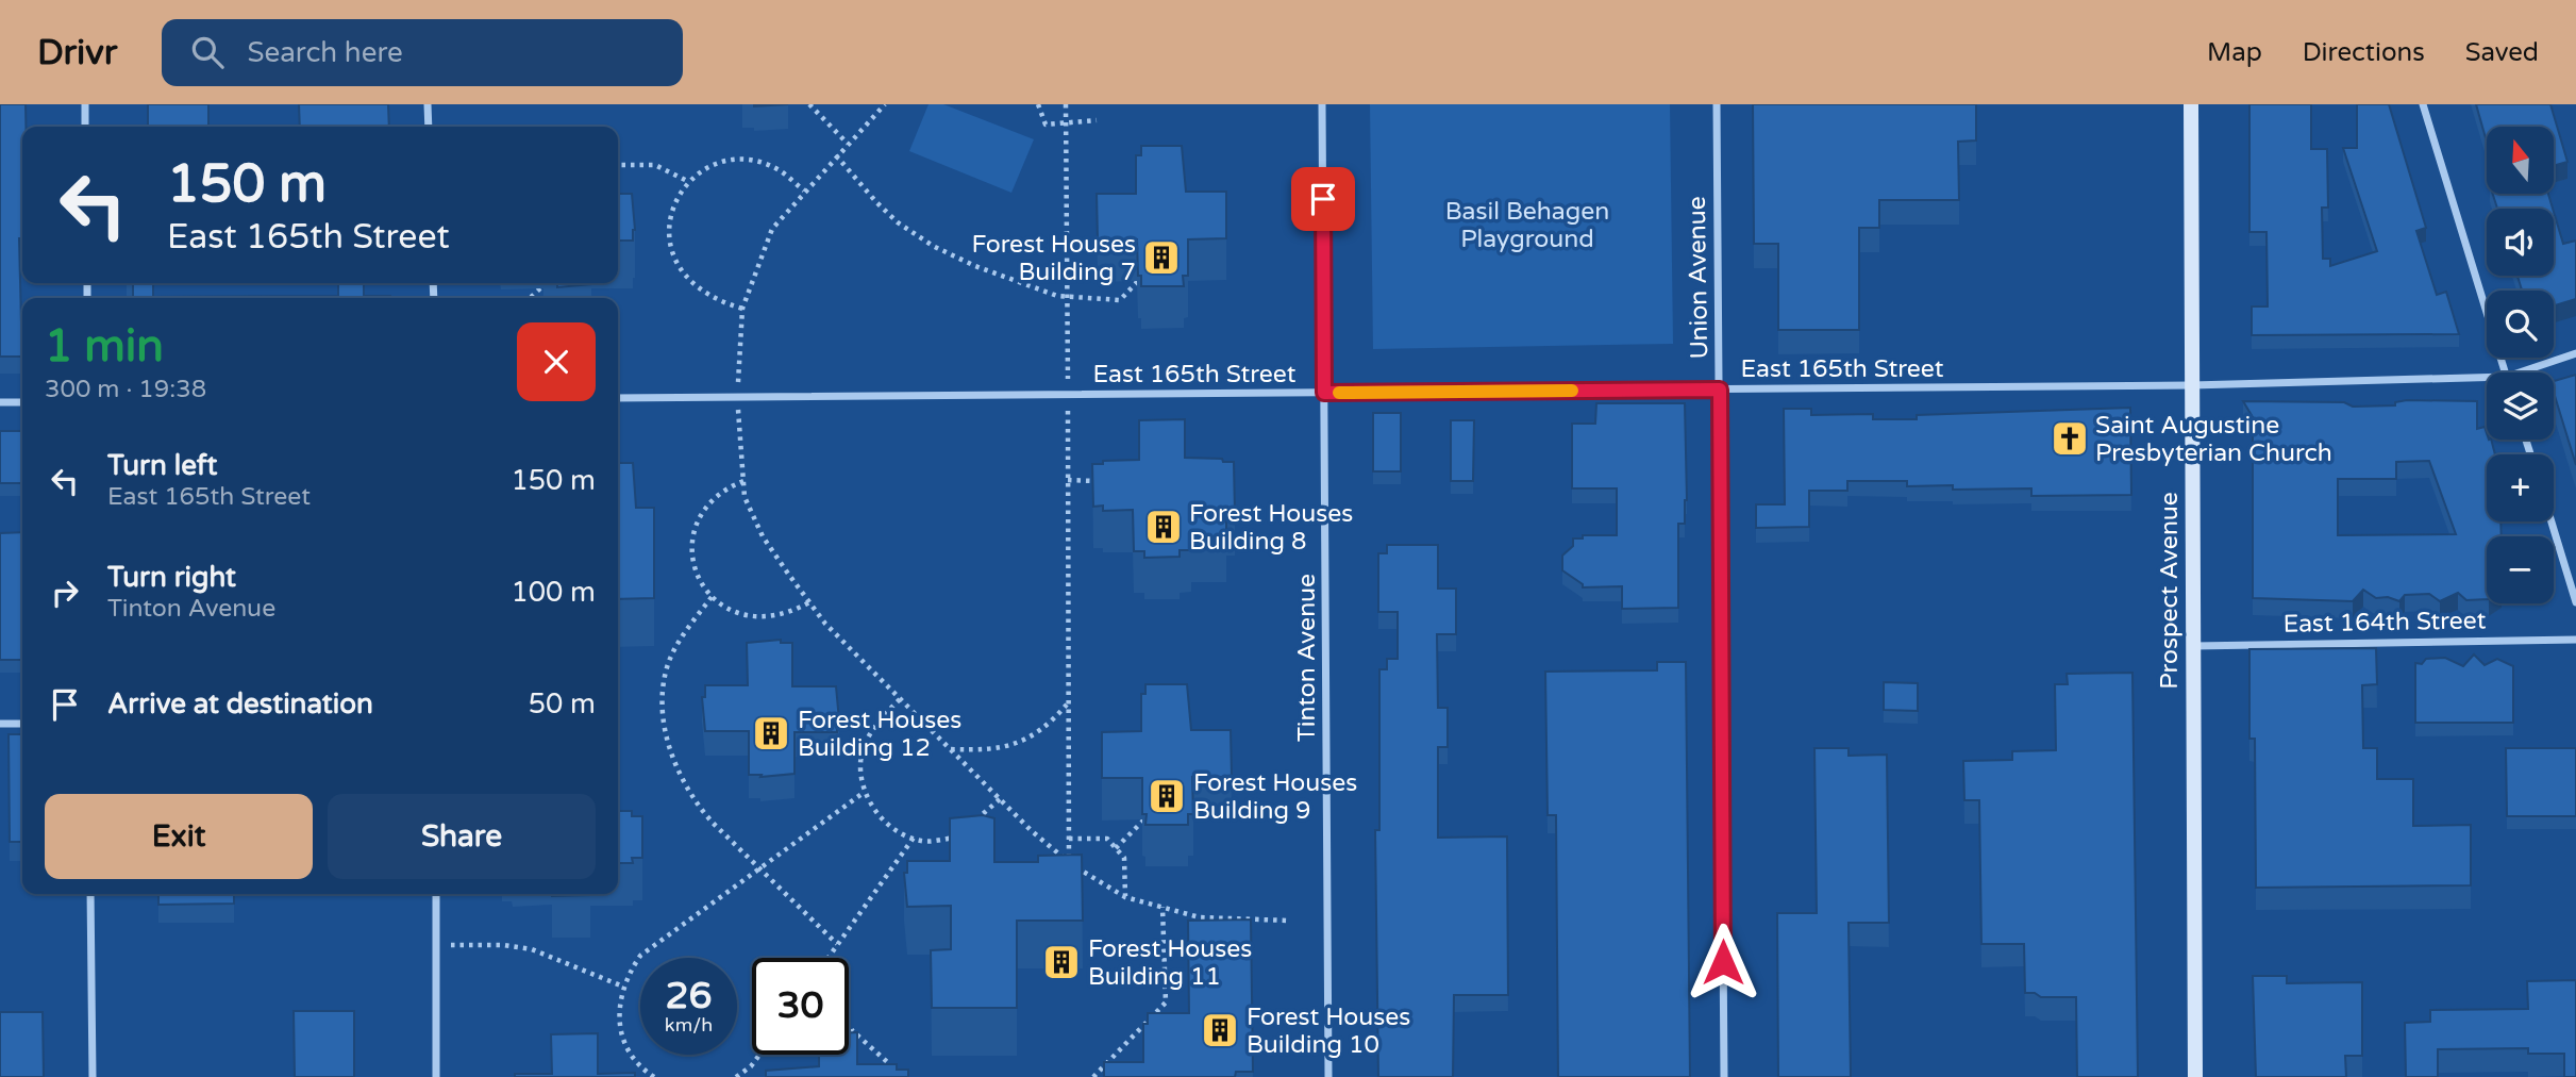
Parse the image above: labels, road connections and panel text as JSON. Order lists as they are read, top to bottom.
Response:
{
  "streets": {
    "street": [
      "Union Avenue",
      "East 165th Street",
      "Prospect Avenue",
      "East 164th Street",
      "Tinton Avenue"
    ]
  },
  "crossings": [
    ["Union Avenue", "East 165th Street"],
    ["East 165th Street", "Prospect Avenue"],
    ["East 165th Street", "Tinton Avenue"],
    ["Prospect Avenue", "East 164th Street"]
  ],
  "parks": ["Basil Behagen Playground"],
  "places": {
    "building": [
      "Forest Houses Building 7",
      "Forest Houses Building 8",
      "Forest Houses Building 12",
      "Forest Houses Building 9",
      "Forest Houses Building 11",
      "Forest Houses Building 10"
    ],
    "church": ["Saint Augustine Presbyterian Church"]
  },
  "north": "top",
  "page": {
    "header": "Drivr",
    "search": "Search here",
    "nav": ["Map", "Directions", "Saved"],
    "map_buttons": ["+", "−"],
    "turn": ["150 m", "East 165th Street"],
    "heading": ["1 min", "300 m · 19:38"],
    "list": [
      {
        "name": "Turn left",
        "note": "East 165th Street",
        "value": "150 m"
      },
      {
        "name": "Turn right",
        "note": "Tinton Avenue",
        "value": "100 m"
      },
      {
        "name": "Arrive at destination",
        "value": "50 m"
      }
    ],
    "buttons": ["Exit", "Share"],
    "speed": "26 km/h",
    "limit": "30"
  }
}
